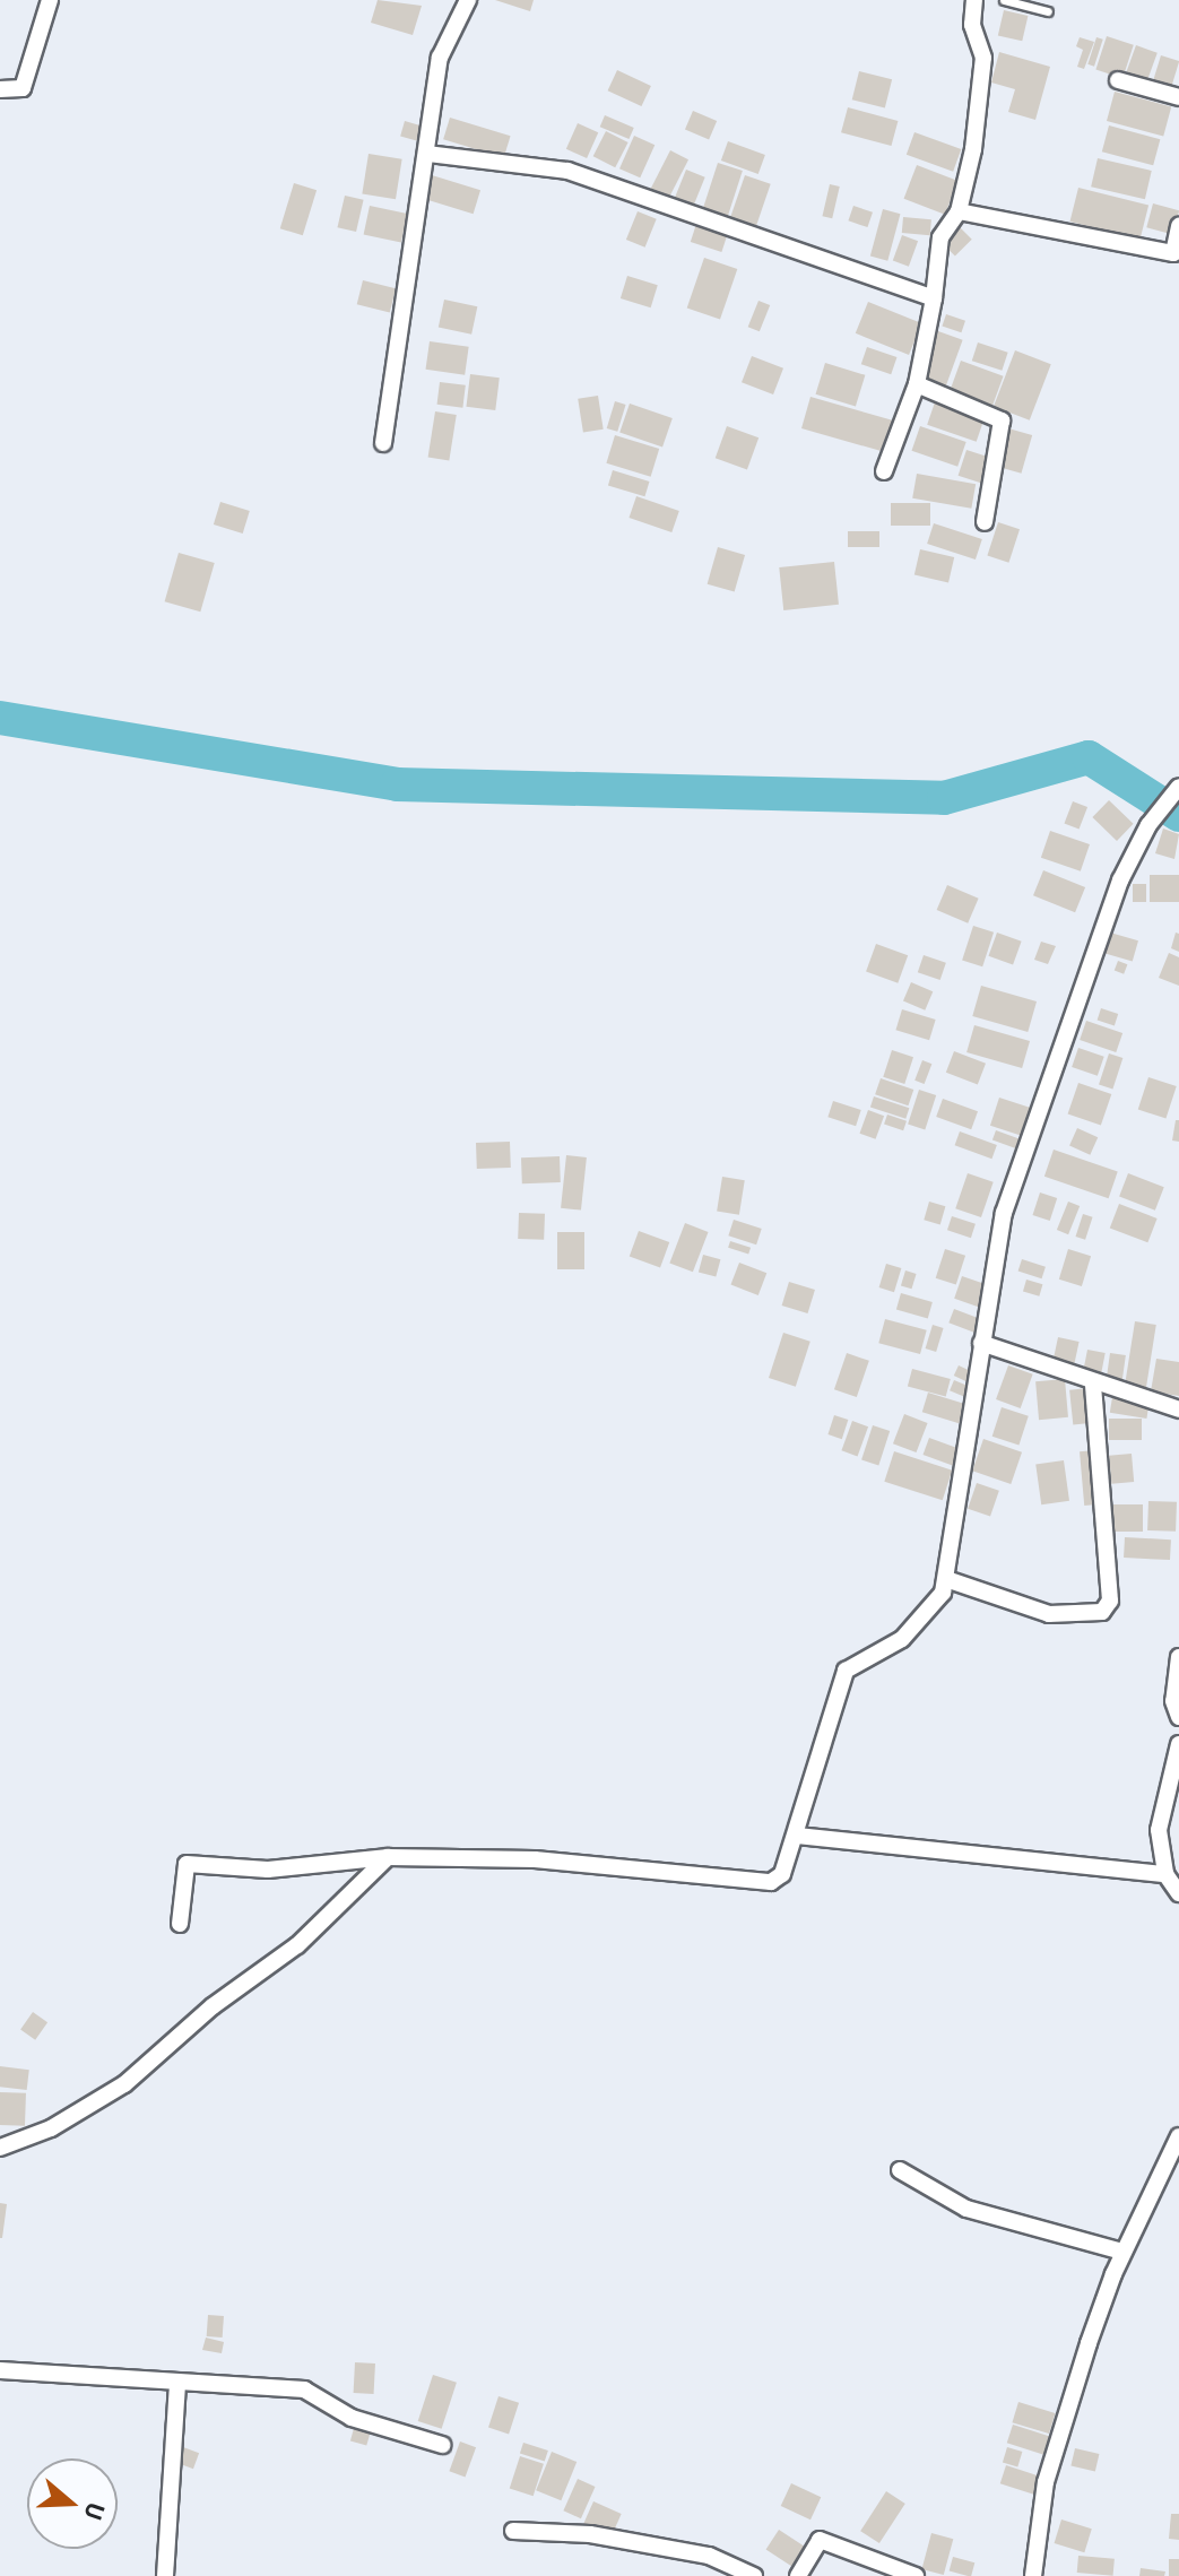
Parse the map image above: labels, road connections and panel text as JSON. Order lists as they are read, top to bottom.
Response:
{
  "north": "right"
}
